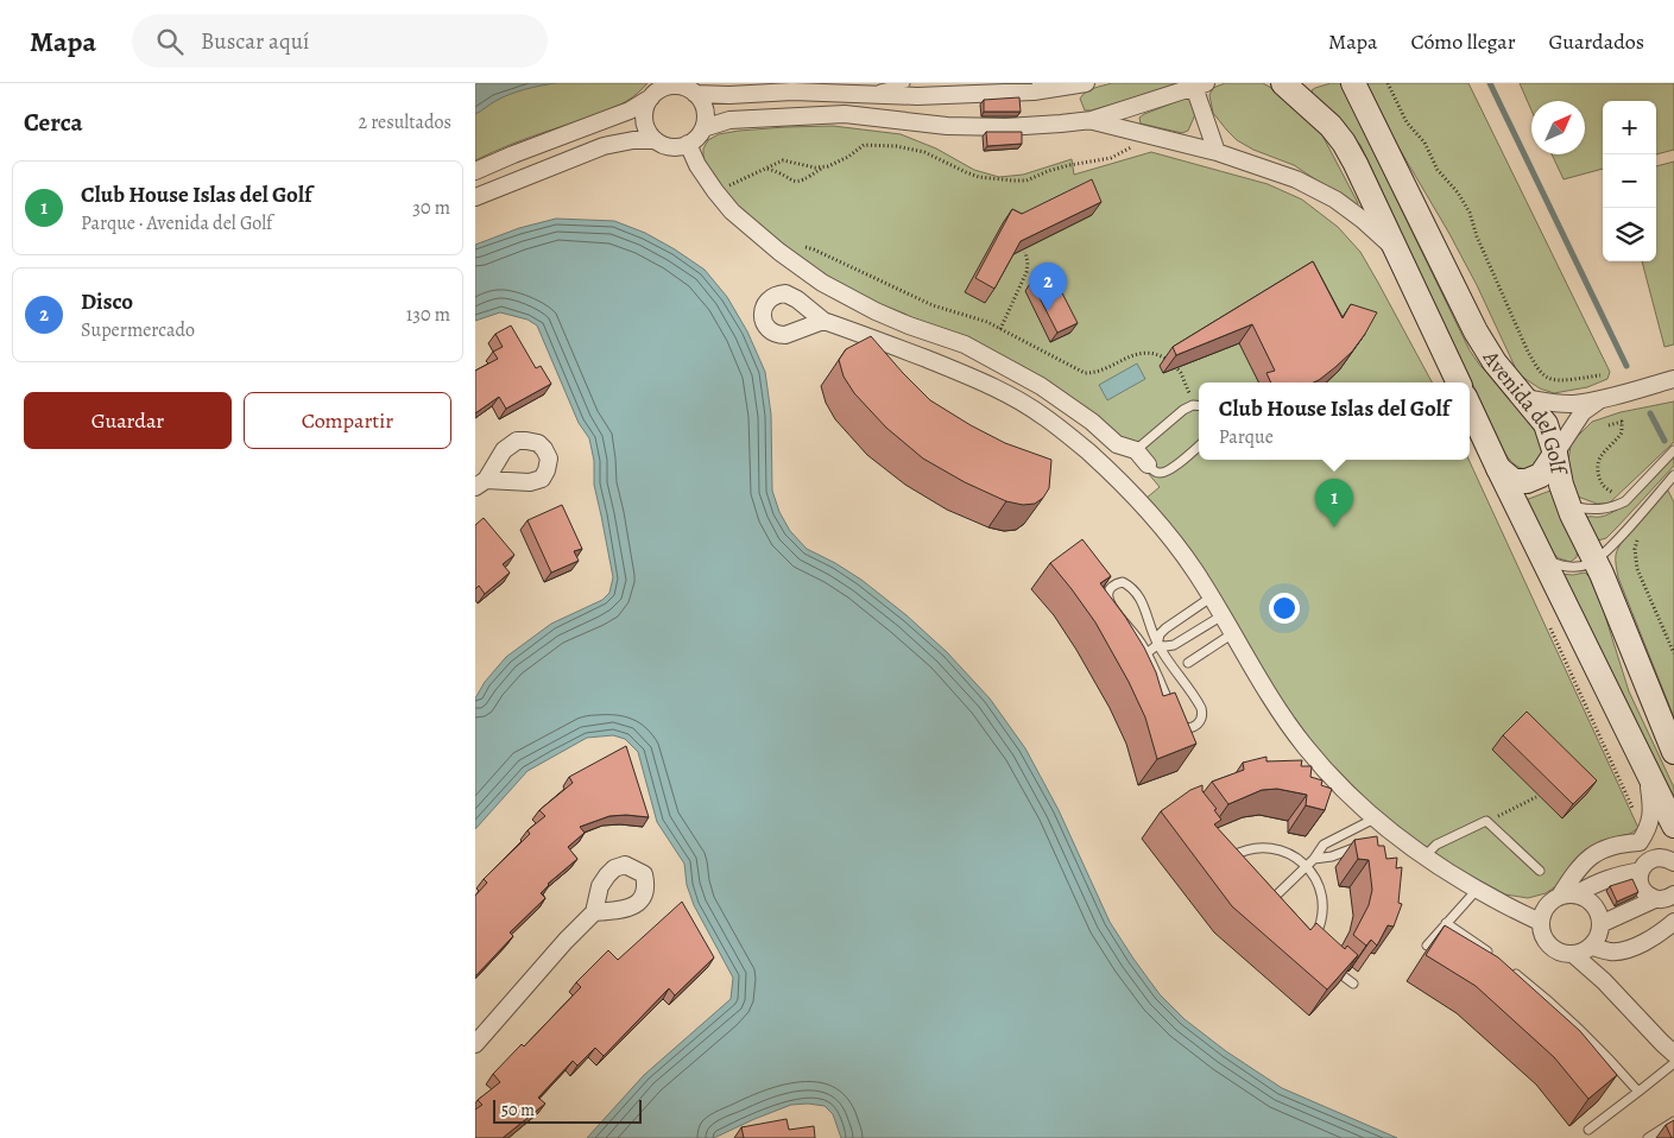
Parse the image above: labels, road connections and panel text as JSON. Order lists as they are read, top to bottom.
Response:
{
  "streets": {
    "street": ["Avenida del Golf"]
  },
  "scale_bar": "50 m",
  "north": "top right",
  "page": {
    "header": "Mapa",
    "search": "Buscar aquí",
    "nav": ["Mapa", "Cómo llegar", "Guardados"],
    "heading": ["Cerca", "2 resultados"],
    "map_buttons": ["+", "−"],
    "list": [
      {
        "mark": "1",
        "name": "Club House Islas del Golf",
        "note": "Parque · Avenida del Golf",
        "value": "30 m"
      },
      {
        "mark": "2",
        "name": "Disco",
        "note": "Supermercado",
        "value": "130 m"
      }
    ],
    "pins": ["2", "1"],
    "buttons": ["Guardar", "Compartir"],
    "popup": ["Club House Islas del Golf", "Parque"],
    "scale": "50 m"
  }
}
